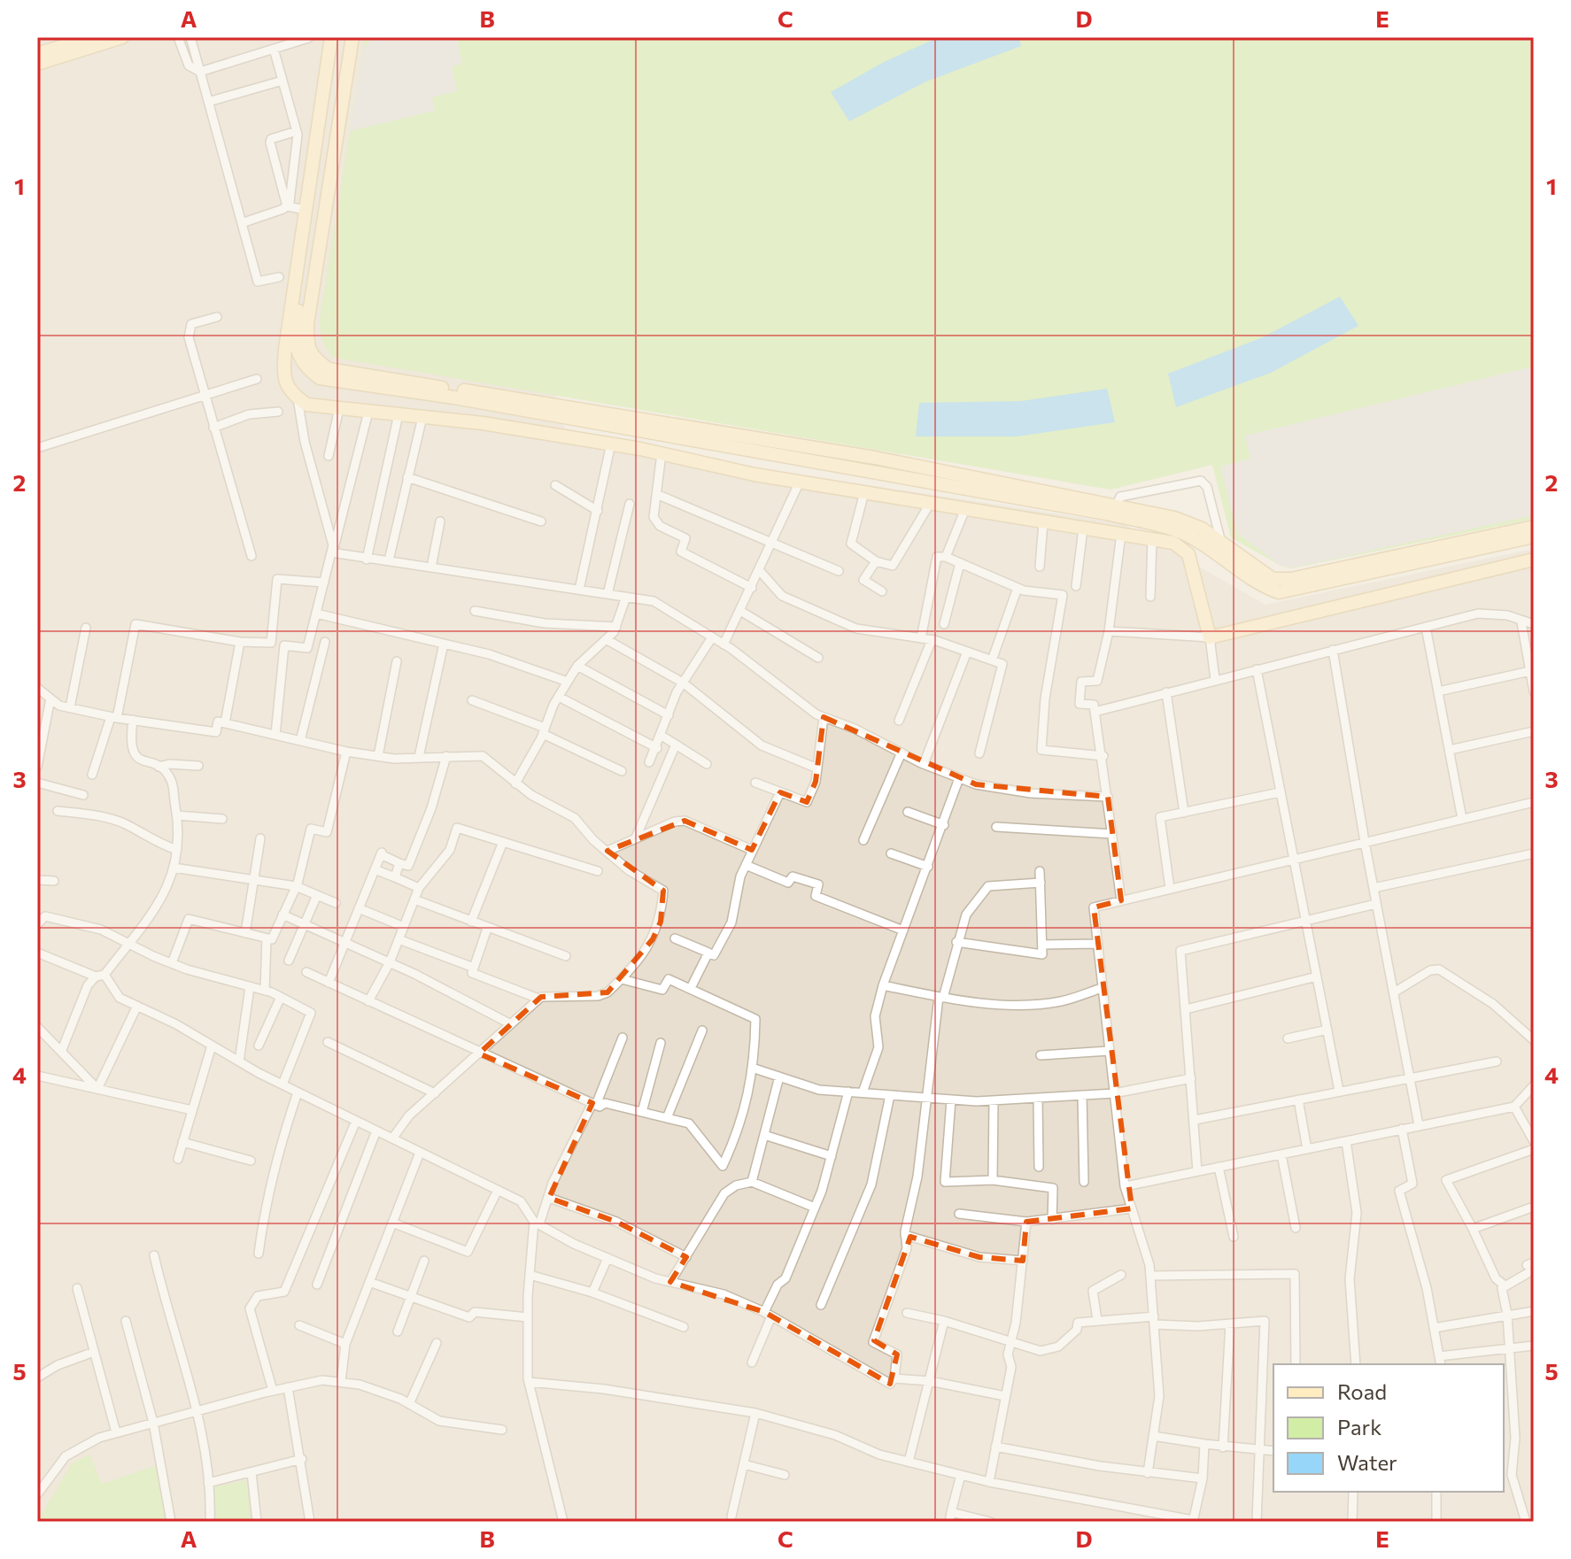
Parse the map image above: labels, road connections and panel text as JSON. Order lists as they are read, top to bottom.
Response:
{
  "legend": ["Road", "Park", "Water"],
  "grid": {
    "columns": [
      "A",
      "B",
      "C",
      "D",
      "E"
    ],
    "rows": [
      "1",
      "2",
      "3",
      "4",
      "5"
    ]
  }
}
